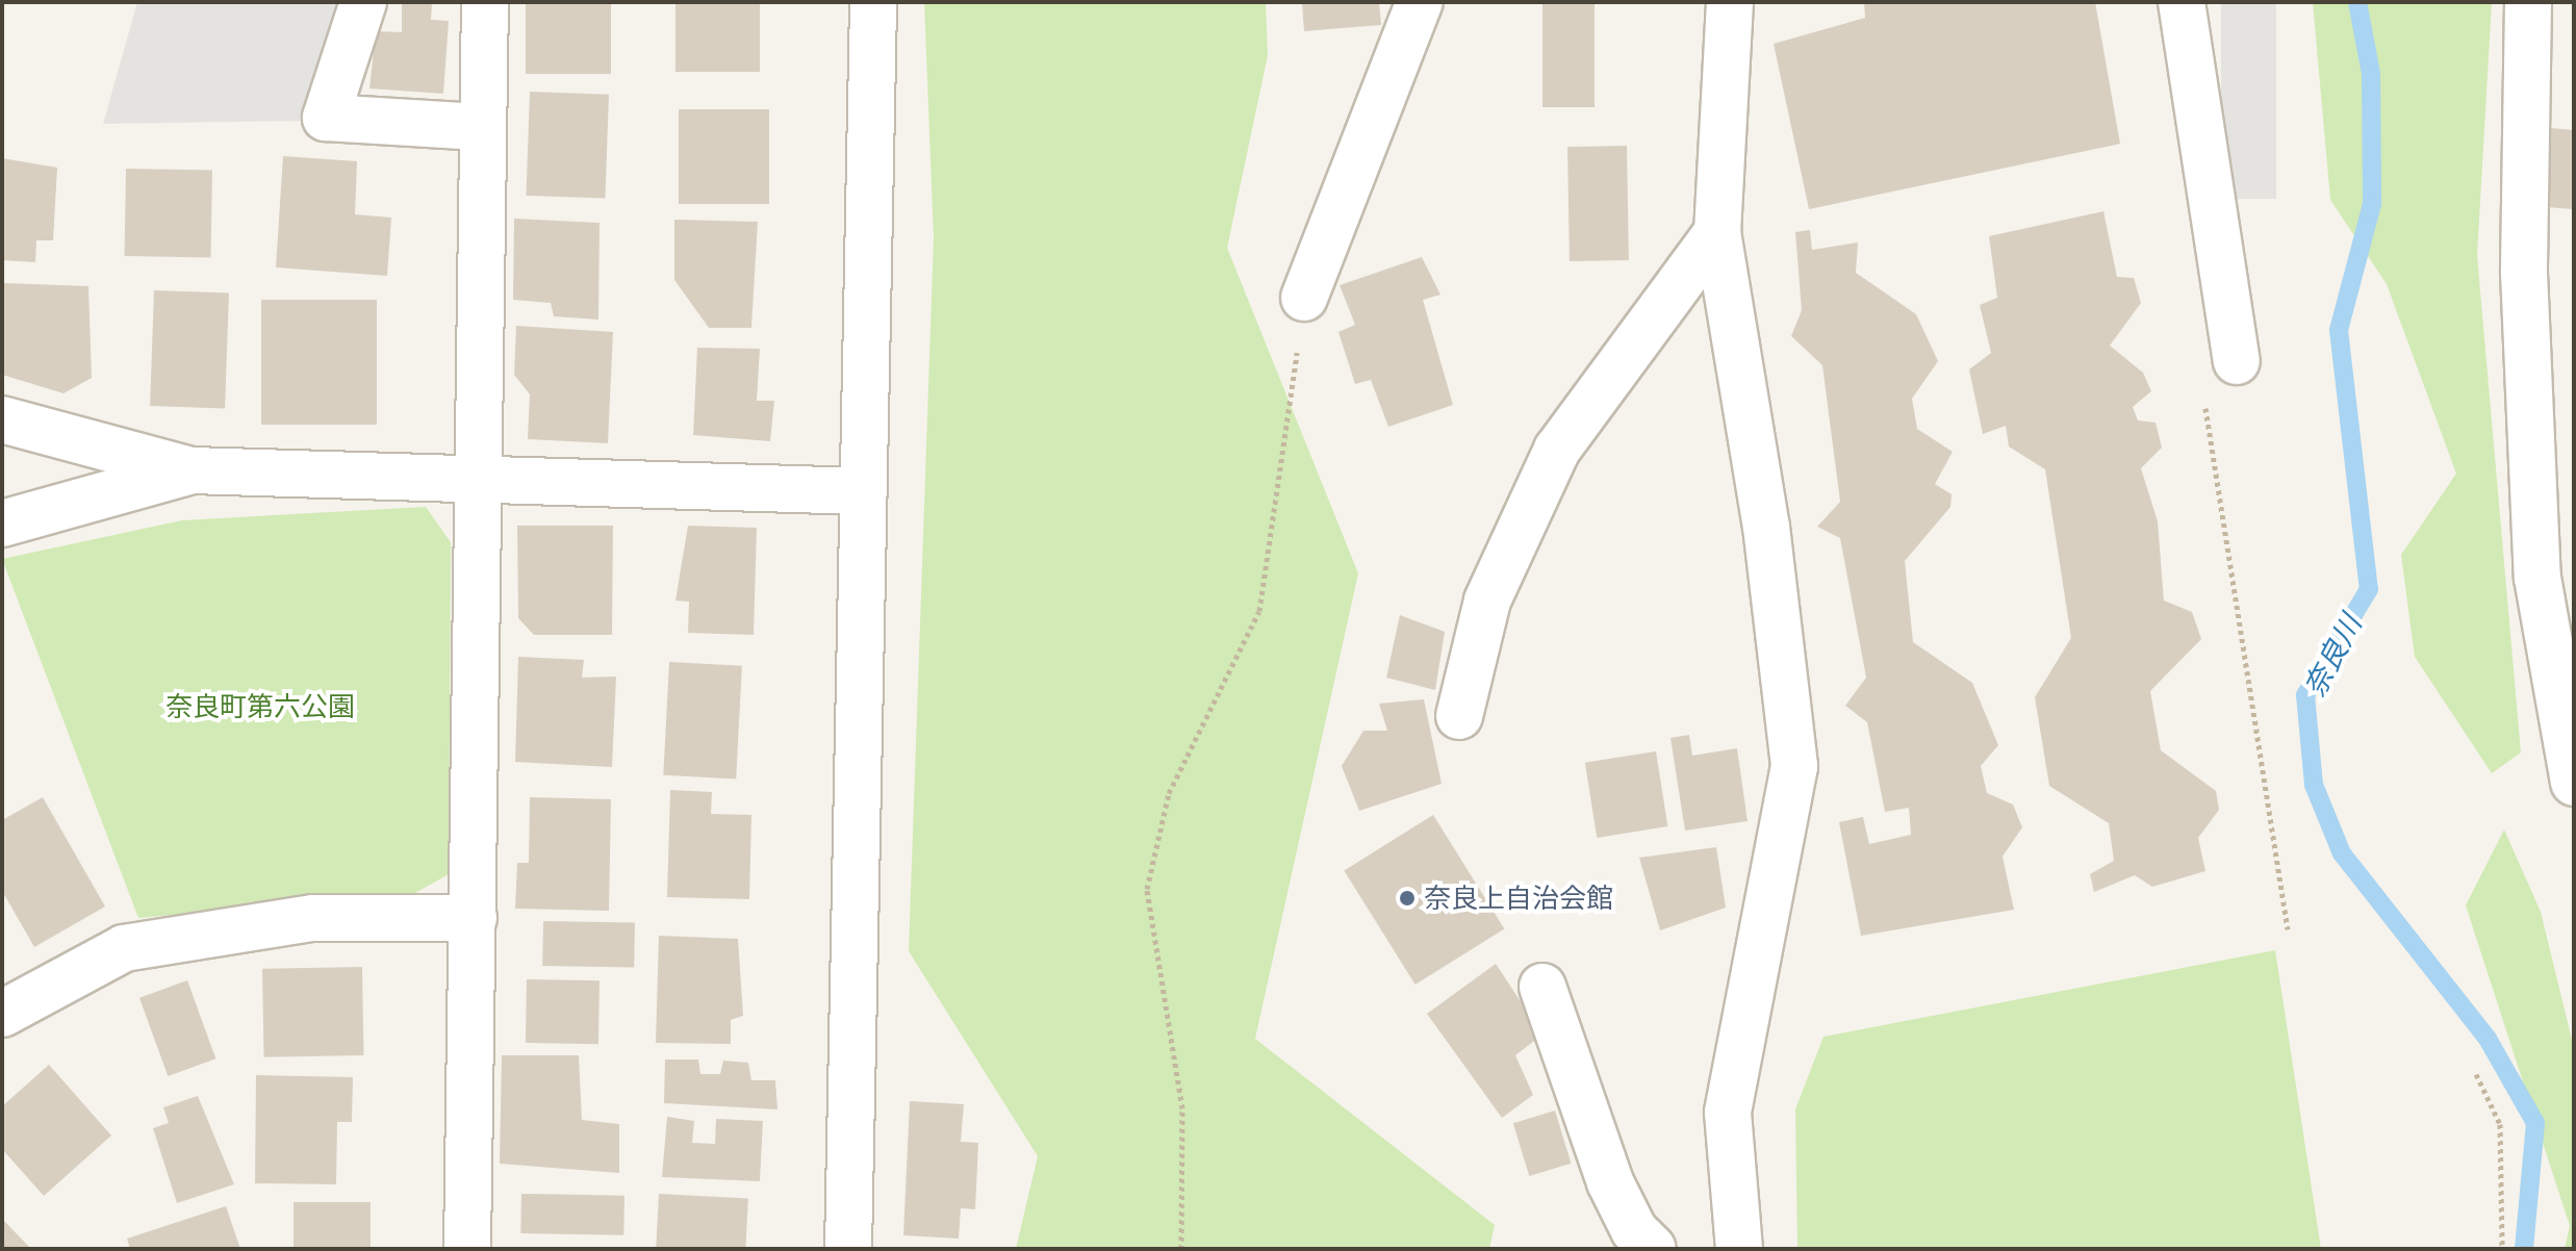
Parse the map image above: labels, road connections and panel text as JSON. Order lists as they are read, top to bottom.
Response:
{
  "water": ["奈良川"],
  "parks": ["奈良町第六公園"],
  "places": ["奈良上自治会館"]
}
